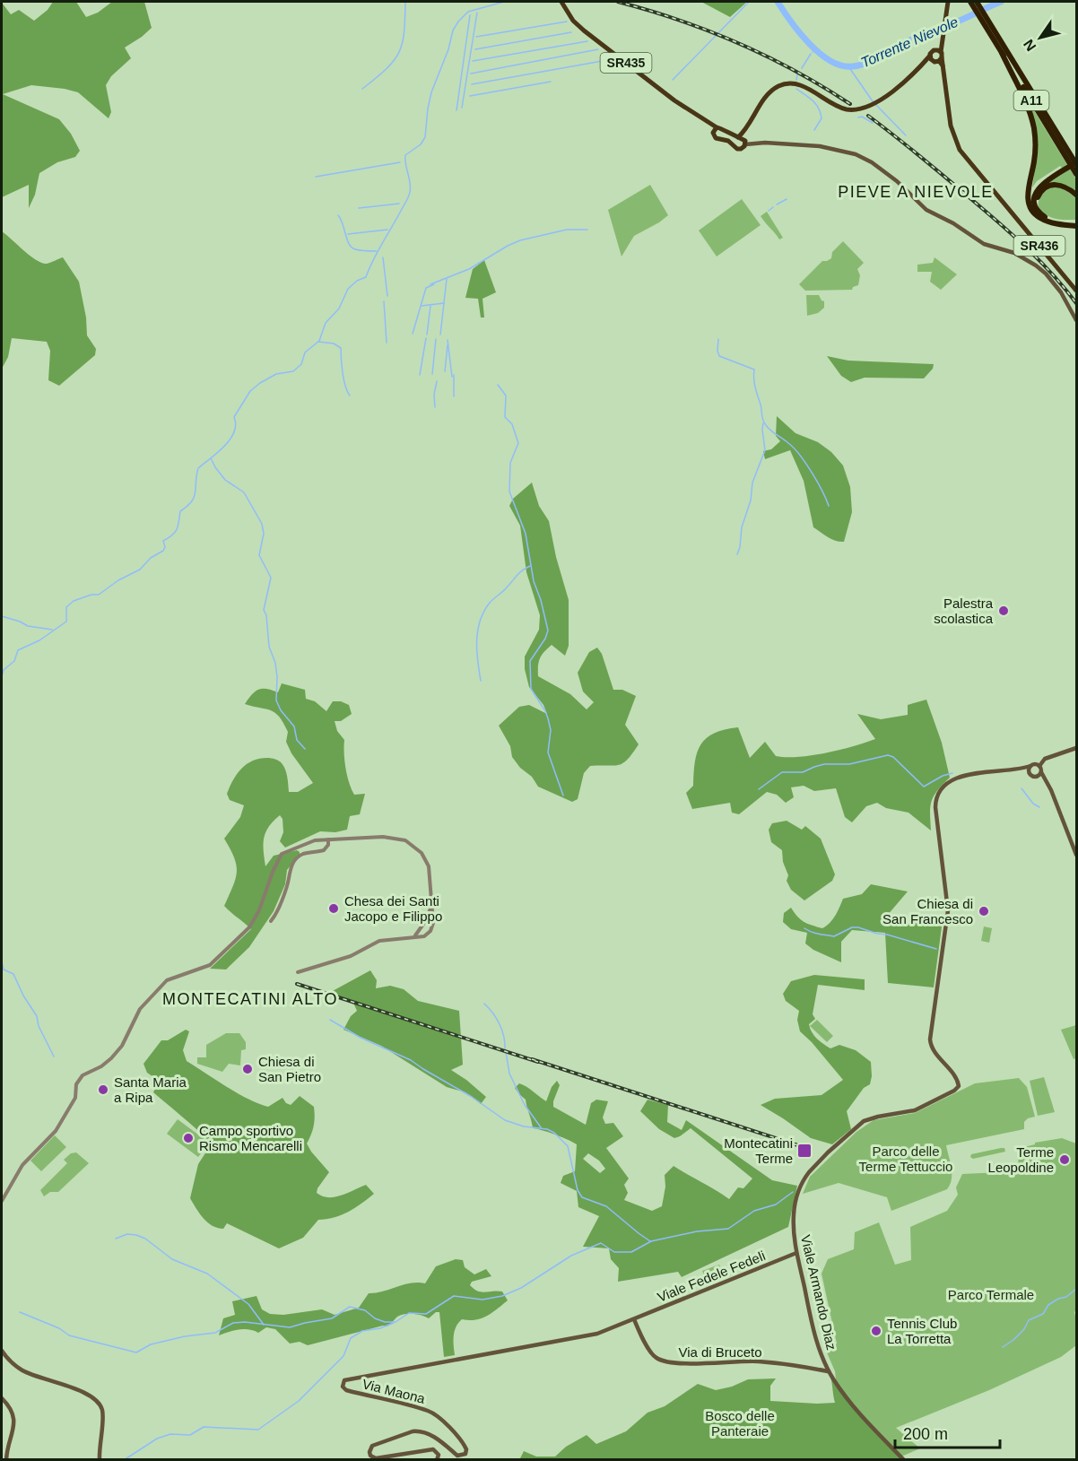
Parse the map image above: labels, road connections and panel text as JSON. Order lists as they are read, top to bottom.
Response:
{
  "streets": {
    "highway": ["A11"],
    "main road": [
      "SR435",
      "SR436",
      "Viale Fedele Fedeli",
      "Viale Armando Diaz",
      "Via di Bruceto",
      "Via Maona"
    ]
  },
  "crossings": [
    ["Viale Fedele Fedeli", "Viale Armando Diaz"],
    ["Viale Fedele Fedeli", "Via di Bruceto"],
    ["Viale Fedele Fedeli", "Via Maona"],
    ["Viale Armando Diaz", "Via di Bruceto"],
    ["Via di Bruceto", "Via Maona"]
  ],
  "districts": ["PIEVE A NIEVOLE", "MONTECATINI ALTO"],
  "water": ["Torrente Nievole"],
  "parks": ["Parco delle Terme Tettuccio", "Parco Termale", "Bosco delle Panteraie"],
  "places": {
    "other": [
      "Palestra scolastica",
      "Chesa dei Santi Jacopo e Filippo",
      "Chiesa di San Francesco",
      "Chiesa di San Pietro",
      "Santa Maria a Ripa",
      "Campo sportivo Rismo Mencarelli",
      "Terme Leopoldine",
      "Tennis Club La Torretta"
    ],
    "transit": ["Montecatini Terme"]
  },
  "scale_bar": "200 m",
  "north": "bottom left"
}
